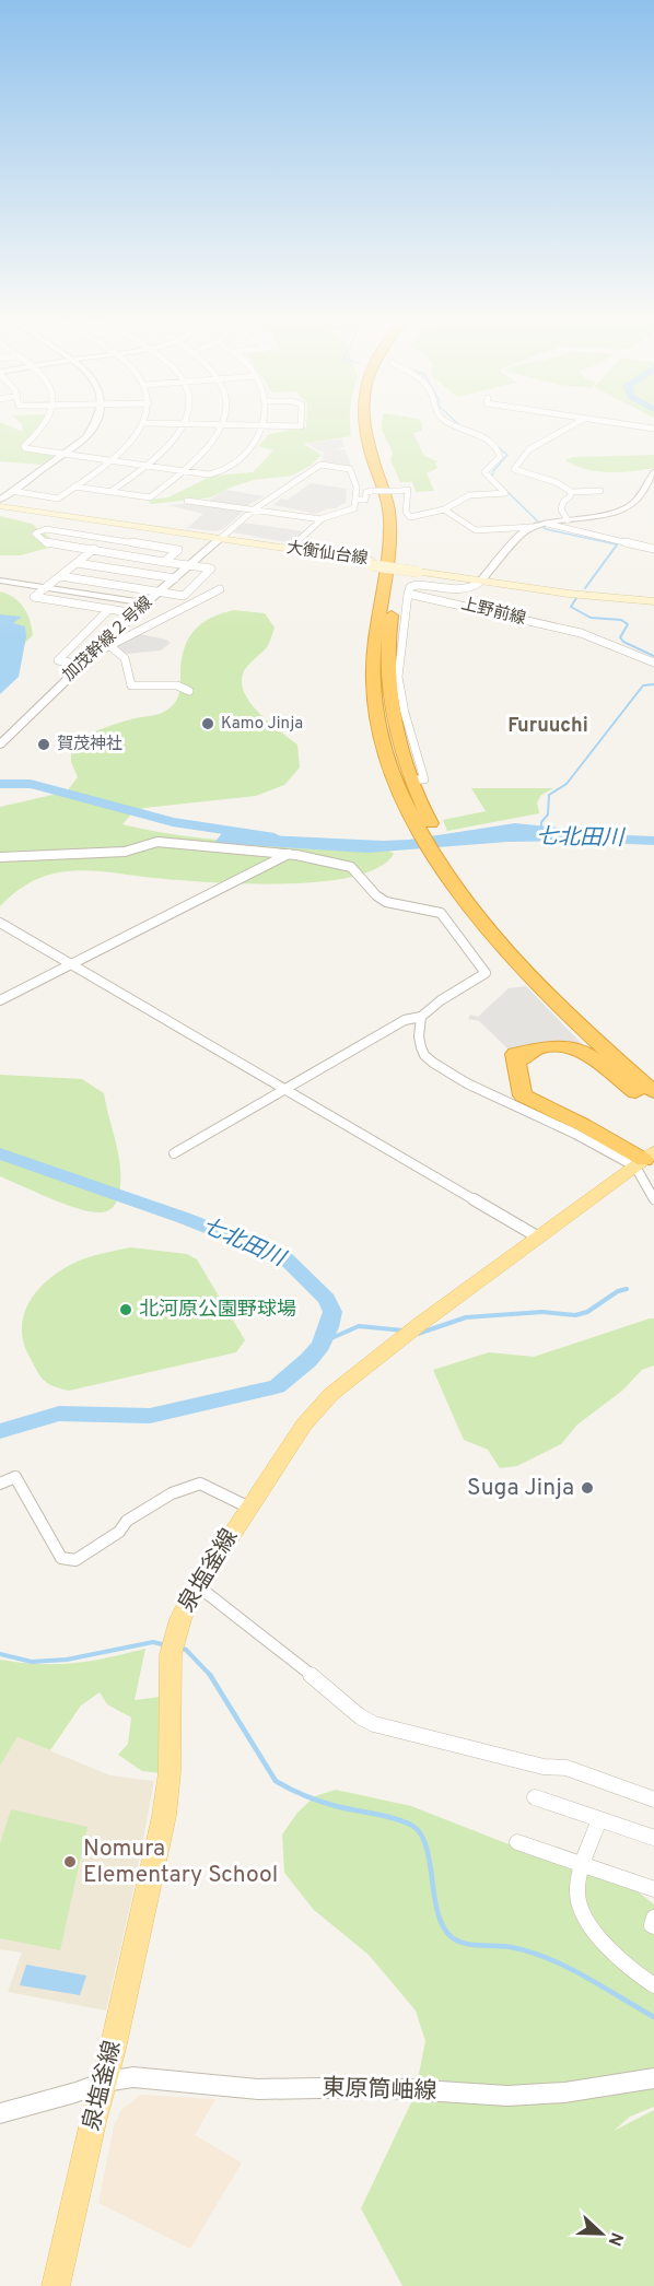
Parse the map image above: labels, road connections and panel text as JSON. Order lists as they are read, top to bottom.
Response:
{
  "streets": {
    "main road": ["大衡仙台線", "泉塩釜線"],
    "street": ["上野前線", "加茂幹線２号線", "東原筒岫線"]
  },
  "crossings": [
    ["大衡仙台線", "上野前線"],
    ["大衡仙台線", "加茂幹線２号線"],
    ["泉塩釜線", "東原筒岫線"]
  ],
  "districts": ["Furuuchi"],
  "water": ["七北田川"],
  "places": [
    "Kamo Jinja",
    "賀茂神社",
    "北河原公園野球場",
    "Suga Jinja",
    "Nomura Elementary School"
  ],
  "north": "right"
}
